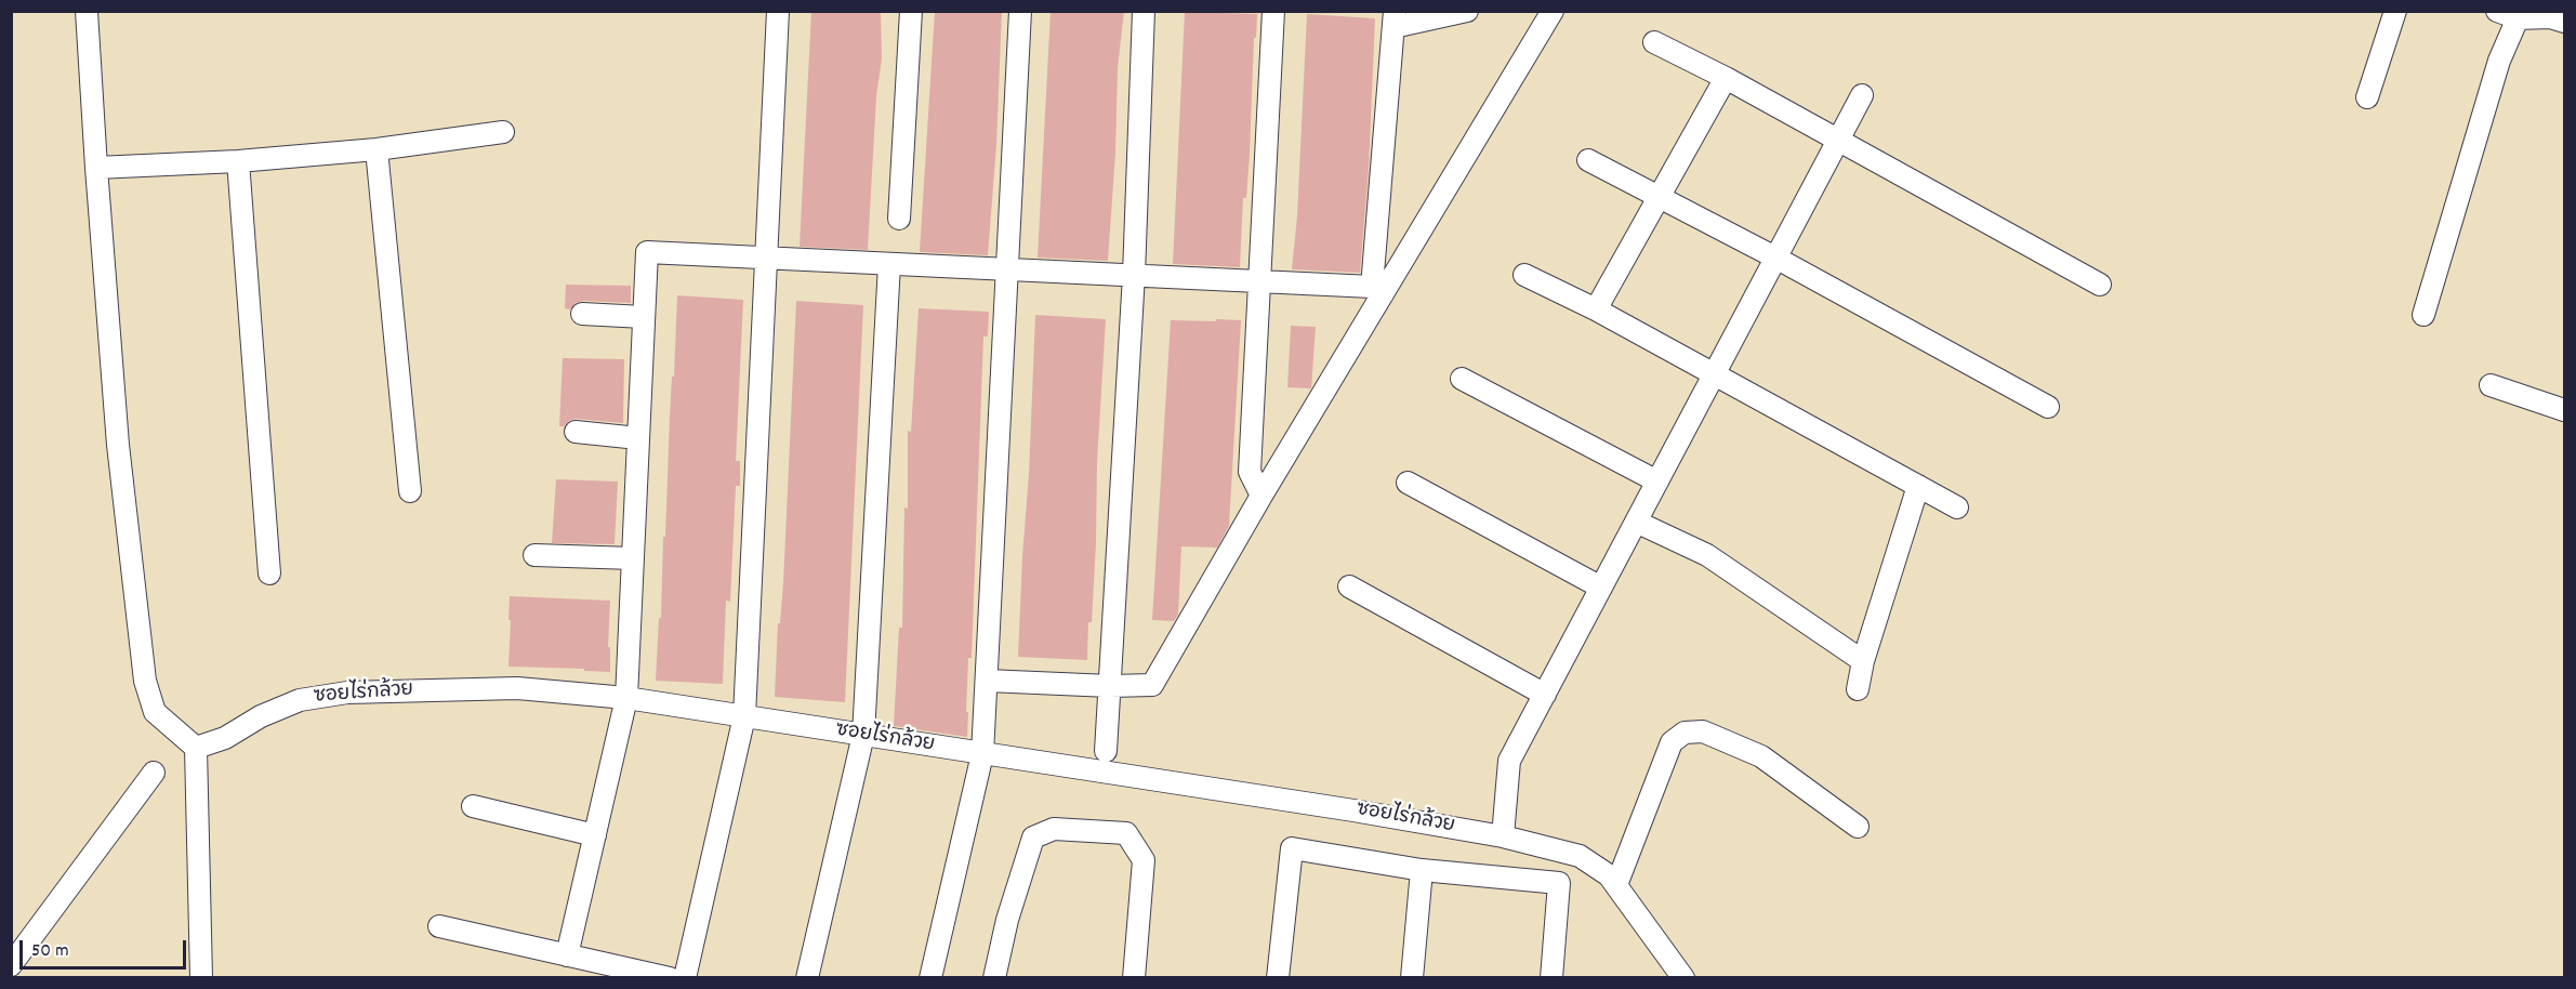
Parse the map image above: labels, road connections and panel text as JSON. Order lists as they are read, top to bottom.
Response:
{
  "streets": {
    "street": ["ซอยไร่กล้วย"]
  },
  "scale_bar": "50 m"
}
